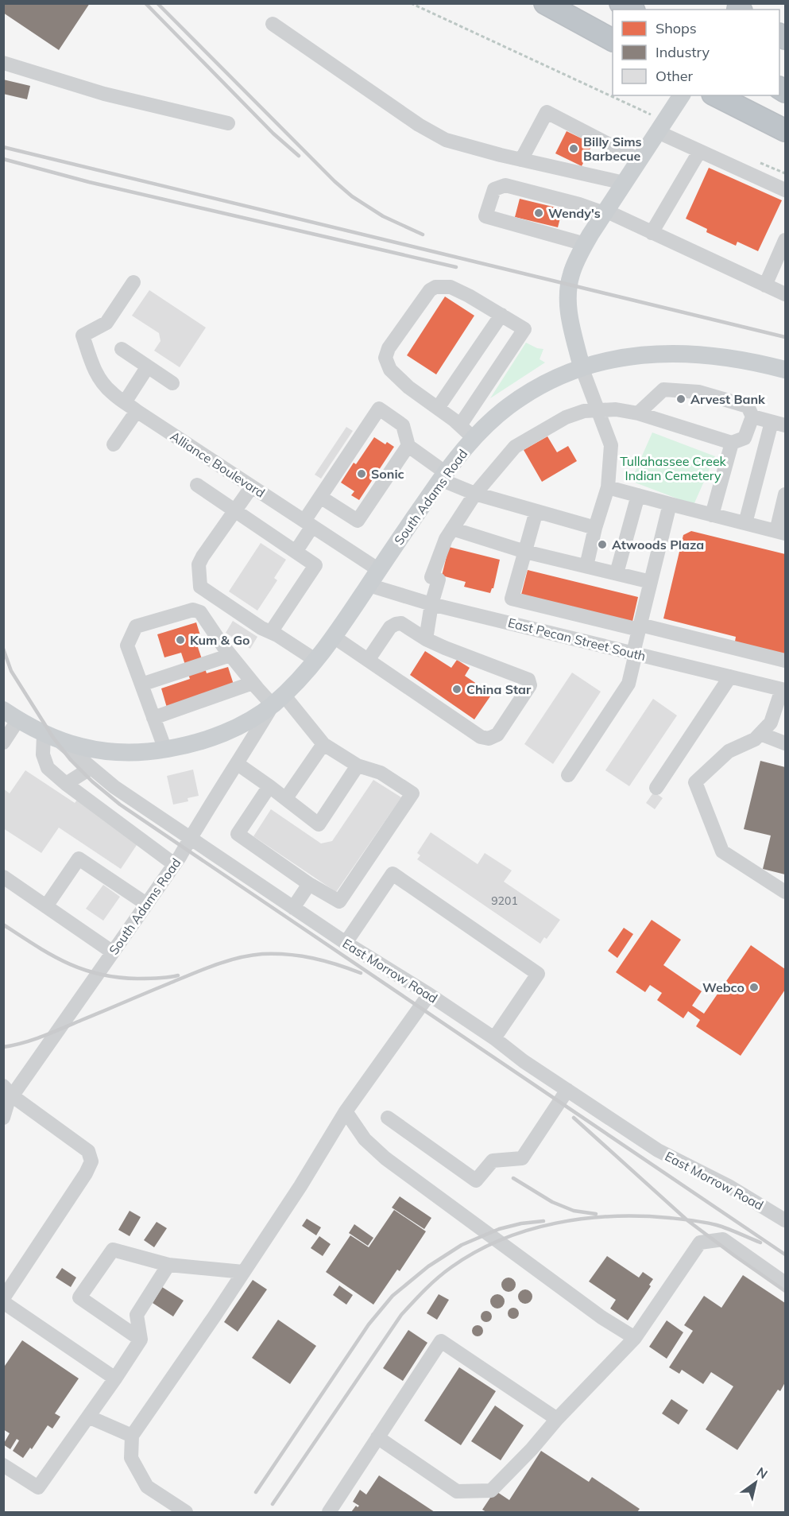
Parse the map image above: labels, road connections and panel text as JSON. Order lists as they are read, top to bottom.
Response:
{
  "streets": {
    "main road": ["South Adams Road", "East Morrow Road"],
    "street": ["Alliance Boulevard", "East Pecan Street South"]
  },
  "crossings": [
    ["Alliance Boulevard", "South Adams Road"],
    ["South Adams Road", "East Pecan Street South"],
    ["South Adams Road", "East Morrow Road"]
  ],
  "parks": ["Tullahassee Creek Indian Cemetery"],
  "places": [
    "Billy Sims Barbecue",
    "Wendy's",
    "Arvest Bank",
    "Sonic",
    "Atwoods Plaza",
    "Kum & Go",
    "China Star",
    "Webco"
  ],
  "house_numbers": ["9201"],
  "legend": ["Shops", "Industry", "Other"],
  "north": "top right"
}
